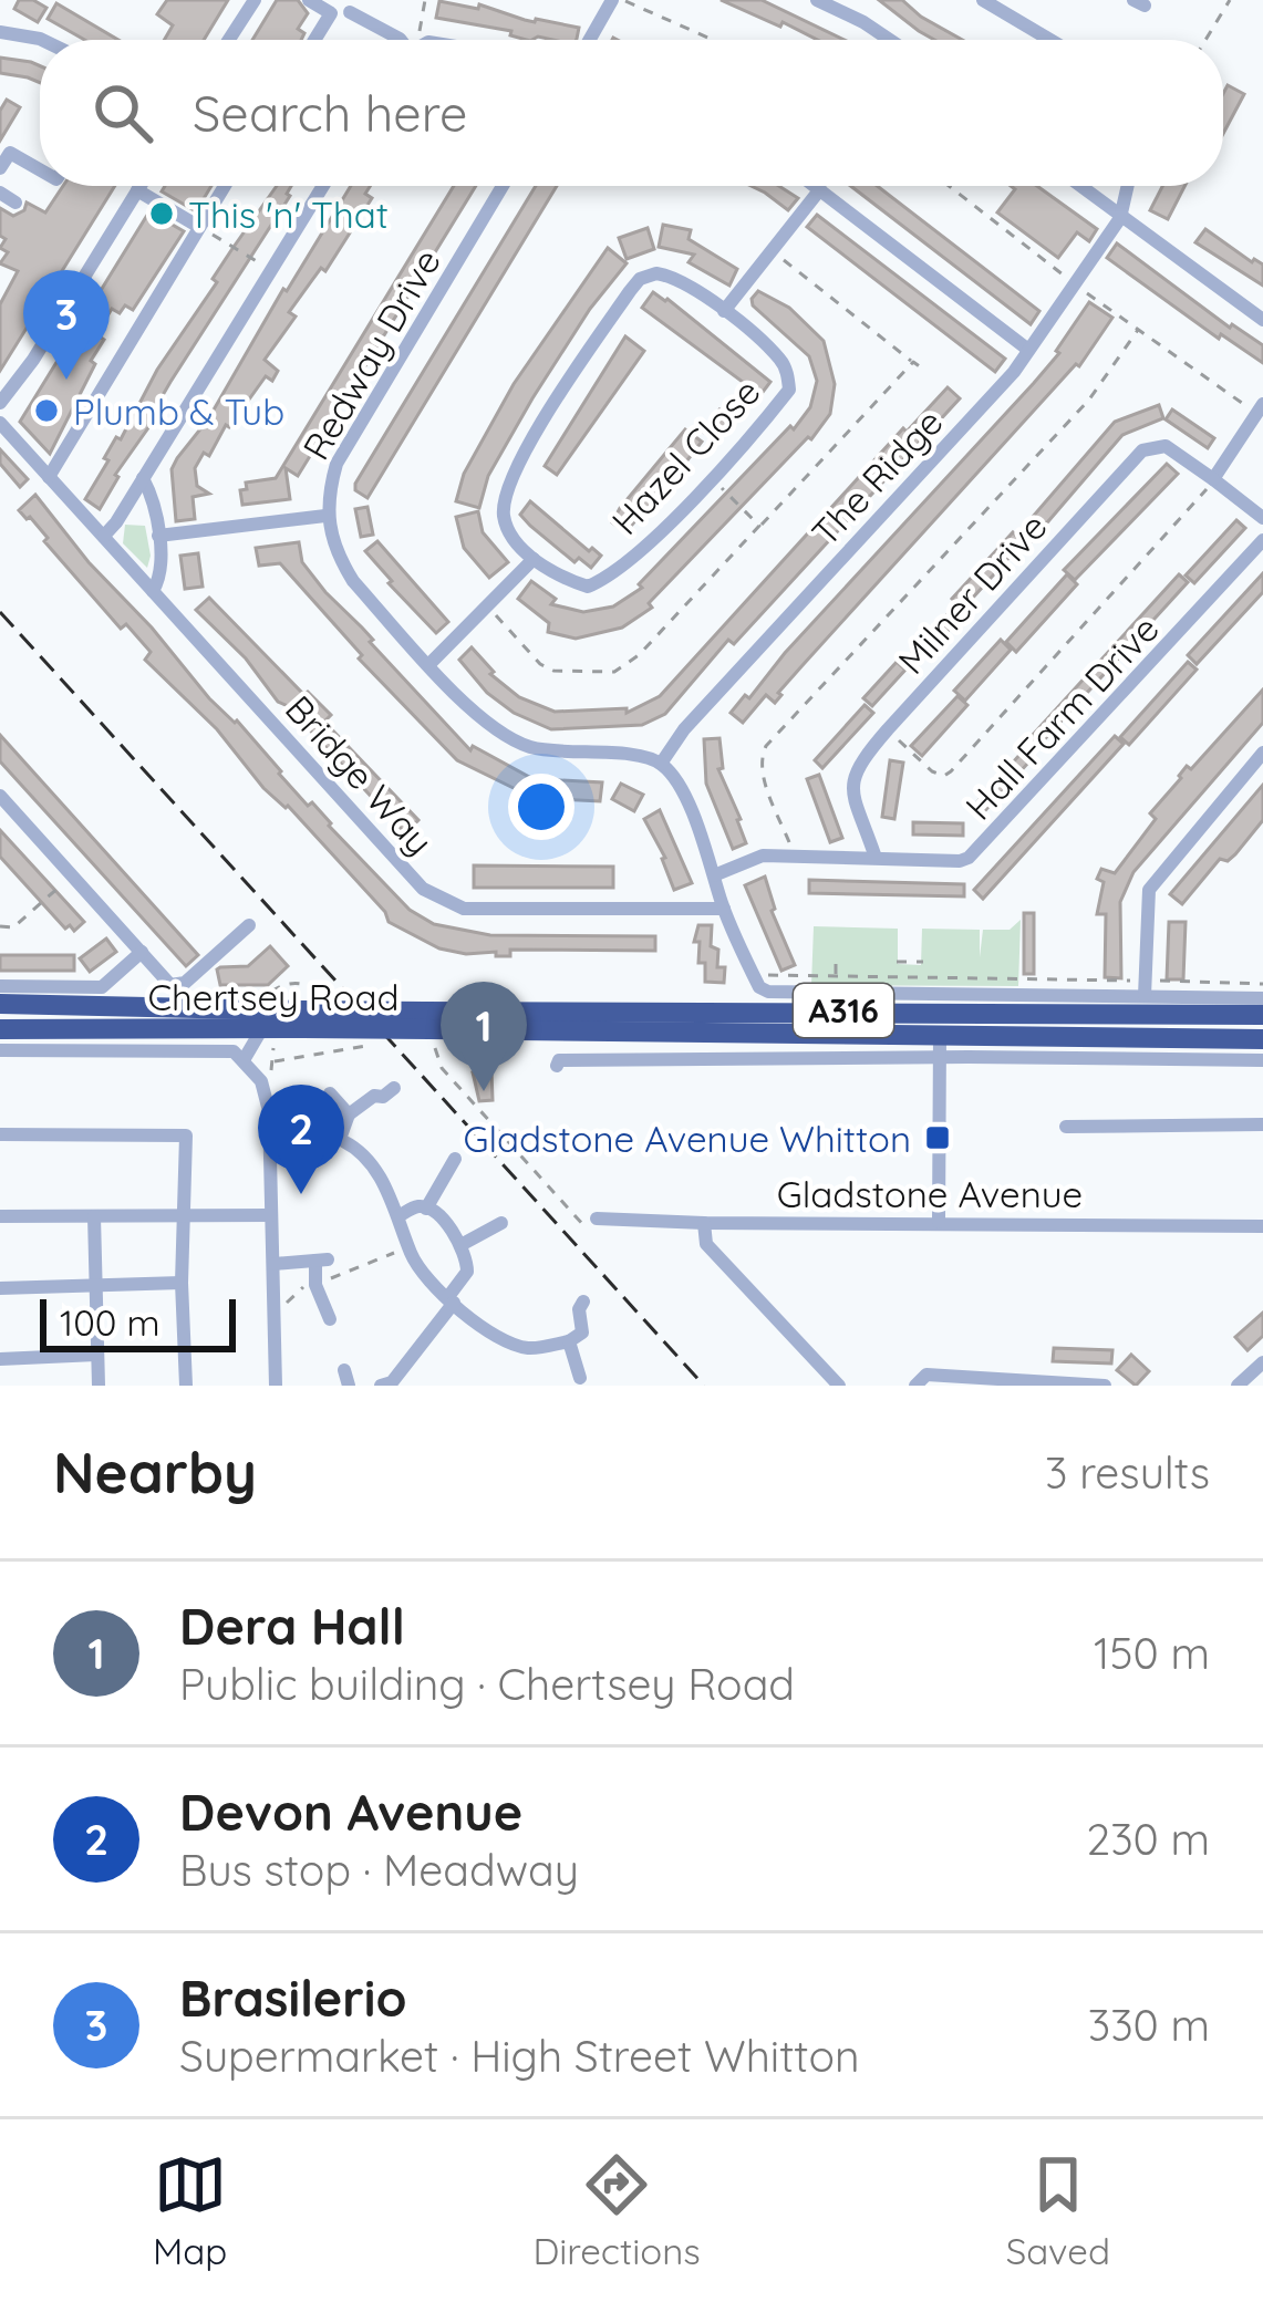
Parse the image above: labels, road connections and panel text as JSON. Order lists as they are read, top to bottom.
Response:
{
  "streets": {
    "highway": ["Chertsey Road", "A316"],
    "street": [
      "Redway Drive",
      "Hazel Close",
      "The Ridge",
      "Milner Drive",
      "Hall Farm Drive",
      "Bridge Way",
      "Gladstone Avenue"
    ]
  },
  "crossings": [
    ["Redway Drive", "The Ridge"],
    ["Milner Drive", "Hall Farm Drive"]
  ],
  "places": {
    "other": ["This 'n' That", "Plumb & Tub"],
    "transit": ["Gladstone Avenue Whitton"]
  },
  "scale_bar": "100 m",
  "page": {
    "search": "Search here",
    "pins": ["3", "1", "2"],
    "scale": "100 m",
    "heading": ["Nearby", "3 results"],
    "list": [
      {
        "mark": "1",
        "name": "Dera Hall",
        "note": "Public building · Chertsey Road",
        "value": "150 m"
      },
      {
        "mark": "2",
        "name": "Devon Avenue",
        "note": "Bus stop · Meadway",
        "value": "230 m"
      },
      {
        "mark": "3",
        "name": "Brasilerio",
        "note": "Supermarket · High Street Whitton",
        "value": "330 m"
      }
    ],
    "nav": ["Map", "Directions", "Saved"]
  }
}
